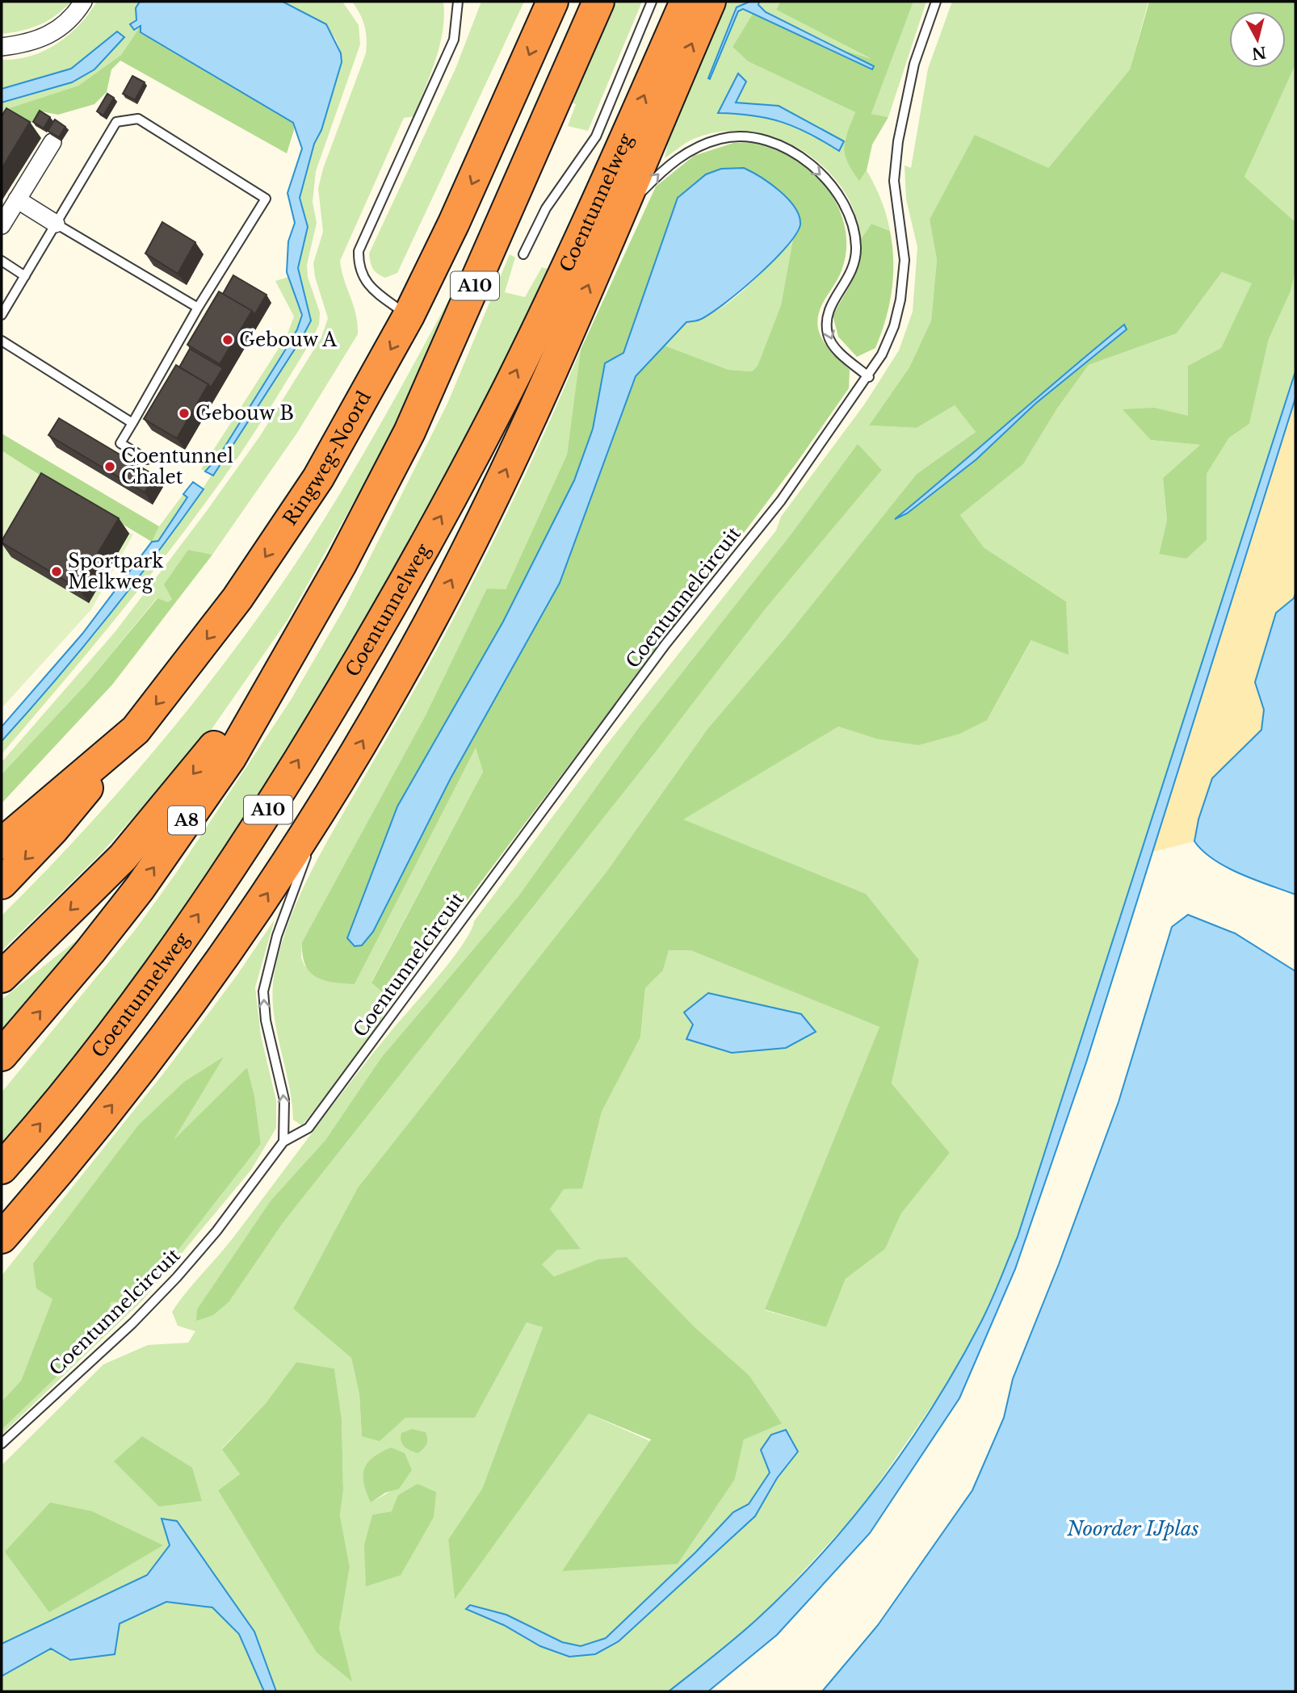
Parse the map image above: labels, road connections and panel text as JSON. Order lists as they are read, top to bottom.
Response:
{
  "streets": {
    "highway": [
      "Coentunnelweg",
      "A10",
      "Ringweg-Noord",
      "A8"
    ],
    "lane": ["Coentunnelcircuit"]
  },
  "crossings": [
    ["A10", "A8"]
  ],
  "water": ["Noorder IJplas"],
  "places": [
    "Gebouw A",
    "Gebouw B",
    "Coentunnel Chalet",
    "Sportpark Melkweg"
  ],
  "north": "bottom"
}
